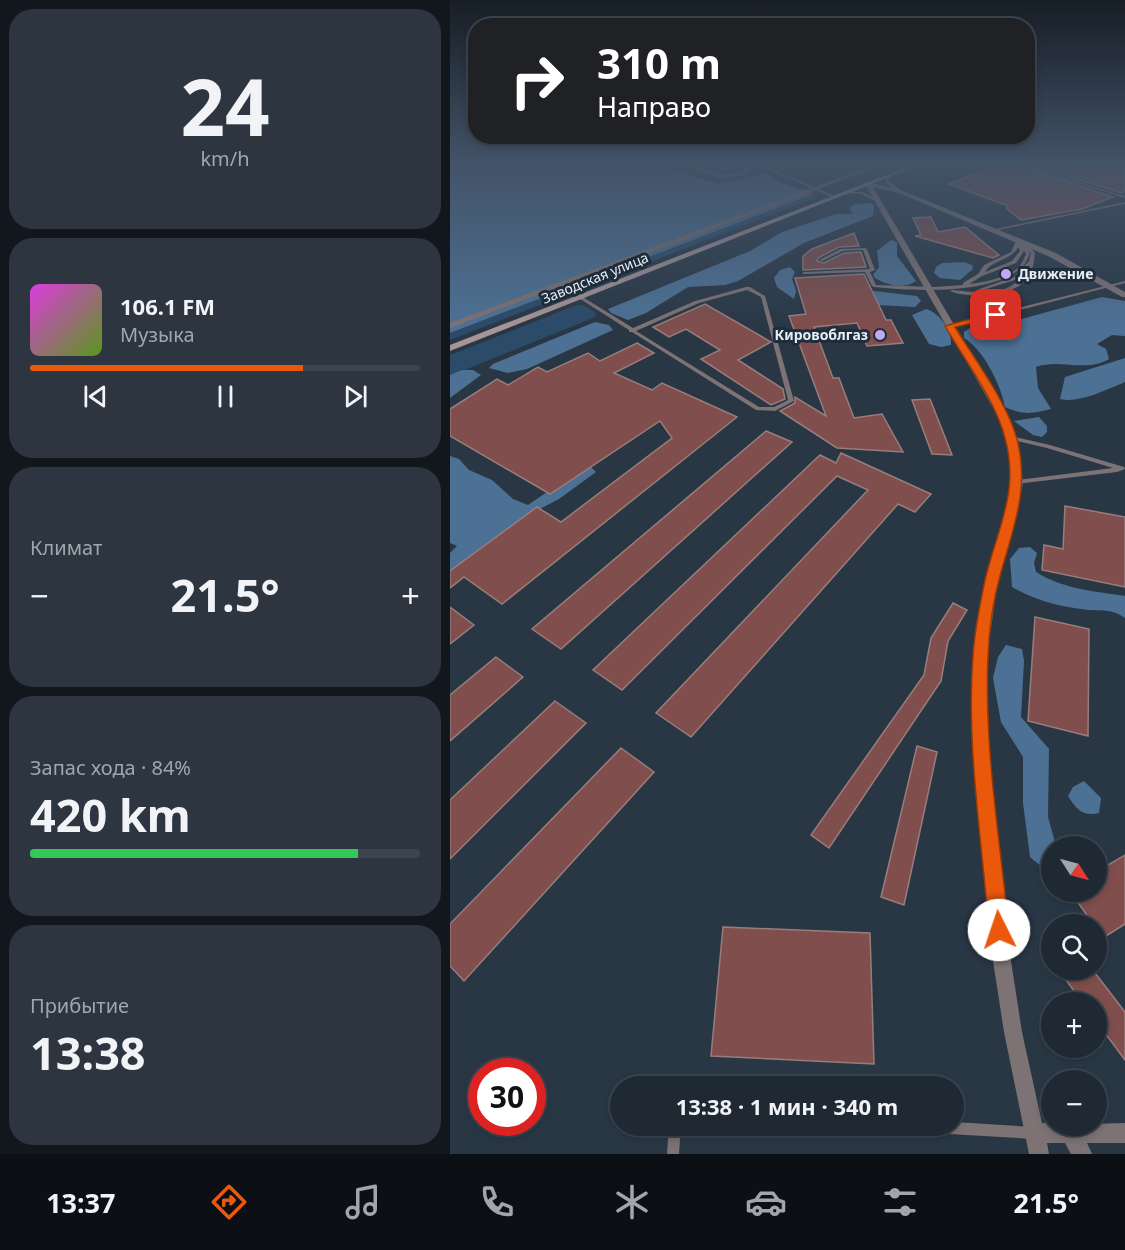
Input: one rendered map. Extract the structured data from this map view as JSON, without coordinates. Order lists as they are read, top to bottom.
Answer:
{
  "streets": {
    "main road": ["Заводская улица"]
  },
  "places": ["Движение", "Кировоблгаз"],
  "north": "bottom right",
  "page": {
    "tile": [
      ["24", "km/h"],
      "Климат",
      ["Запас хода · 84%", "420 km"],
      ["Прибытие", "13:38"]
    ],
    "turn": ["310 m", "Направо"],
    "song": ["106.1 FM", "Музыка"],
    "heat": ["−", "21.5°", "+"],
    "map_buttons": ["+", "−"],
    "limit": "30",
    "trip": "13:38 · 1 мин · 340 m",
    "tabs": ["13:37", "21.5°"]
  }
}
